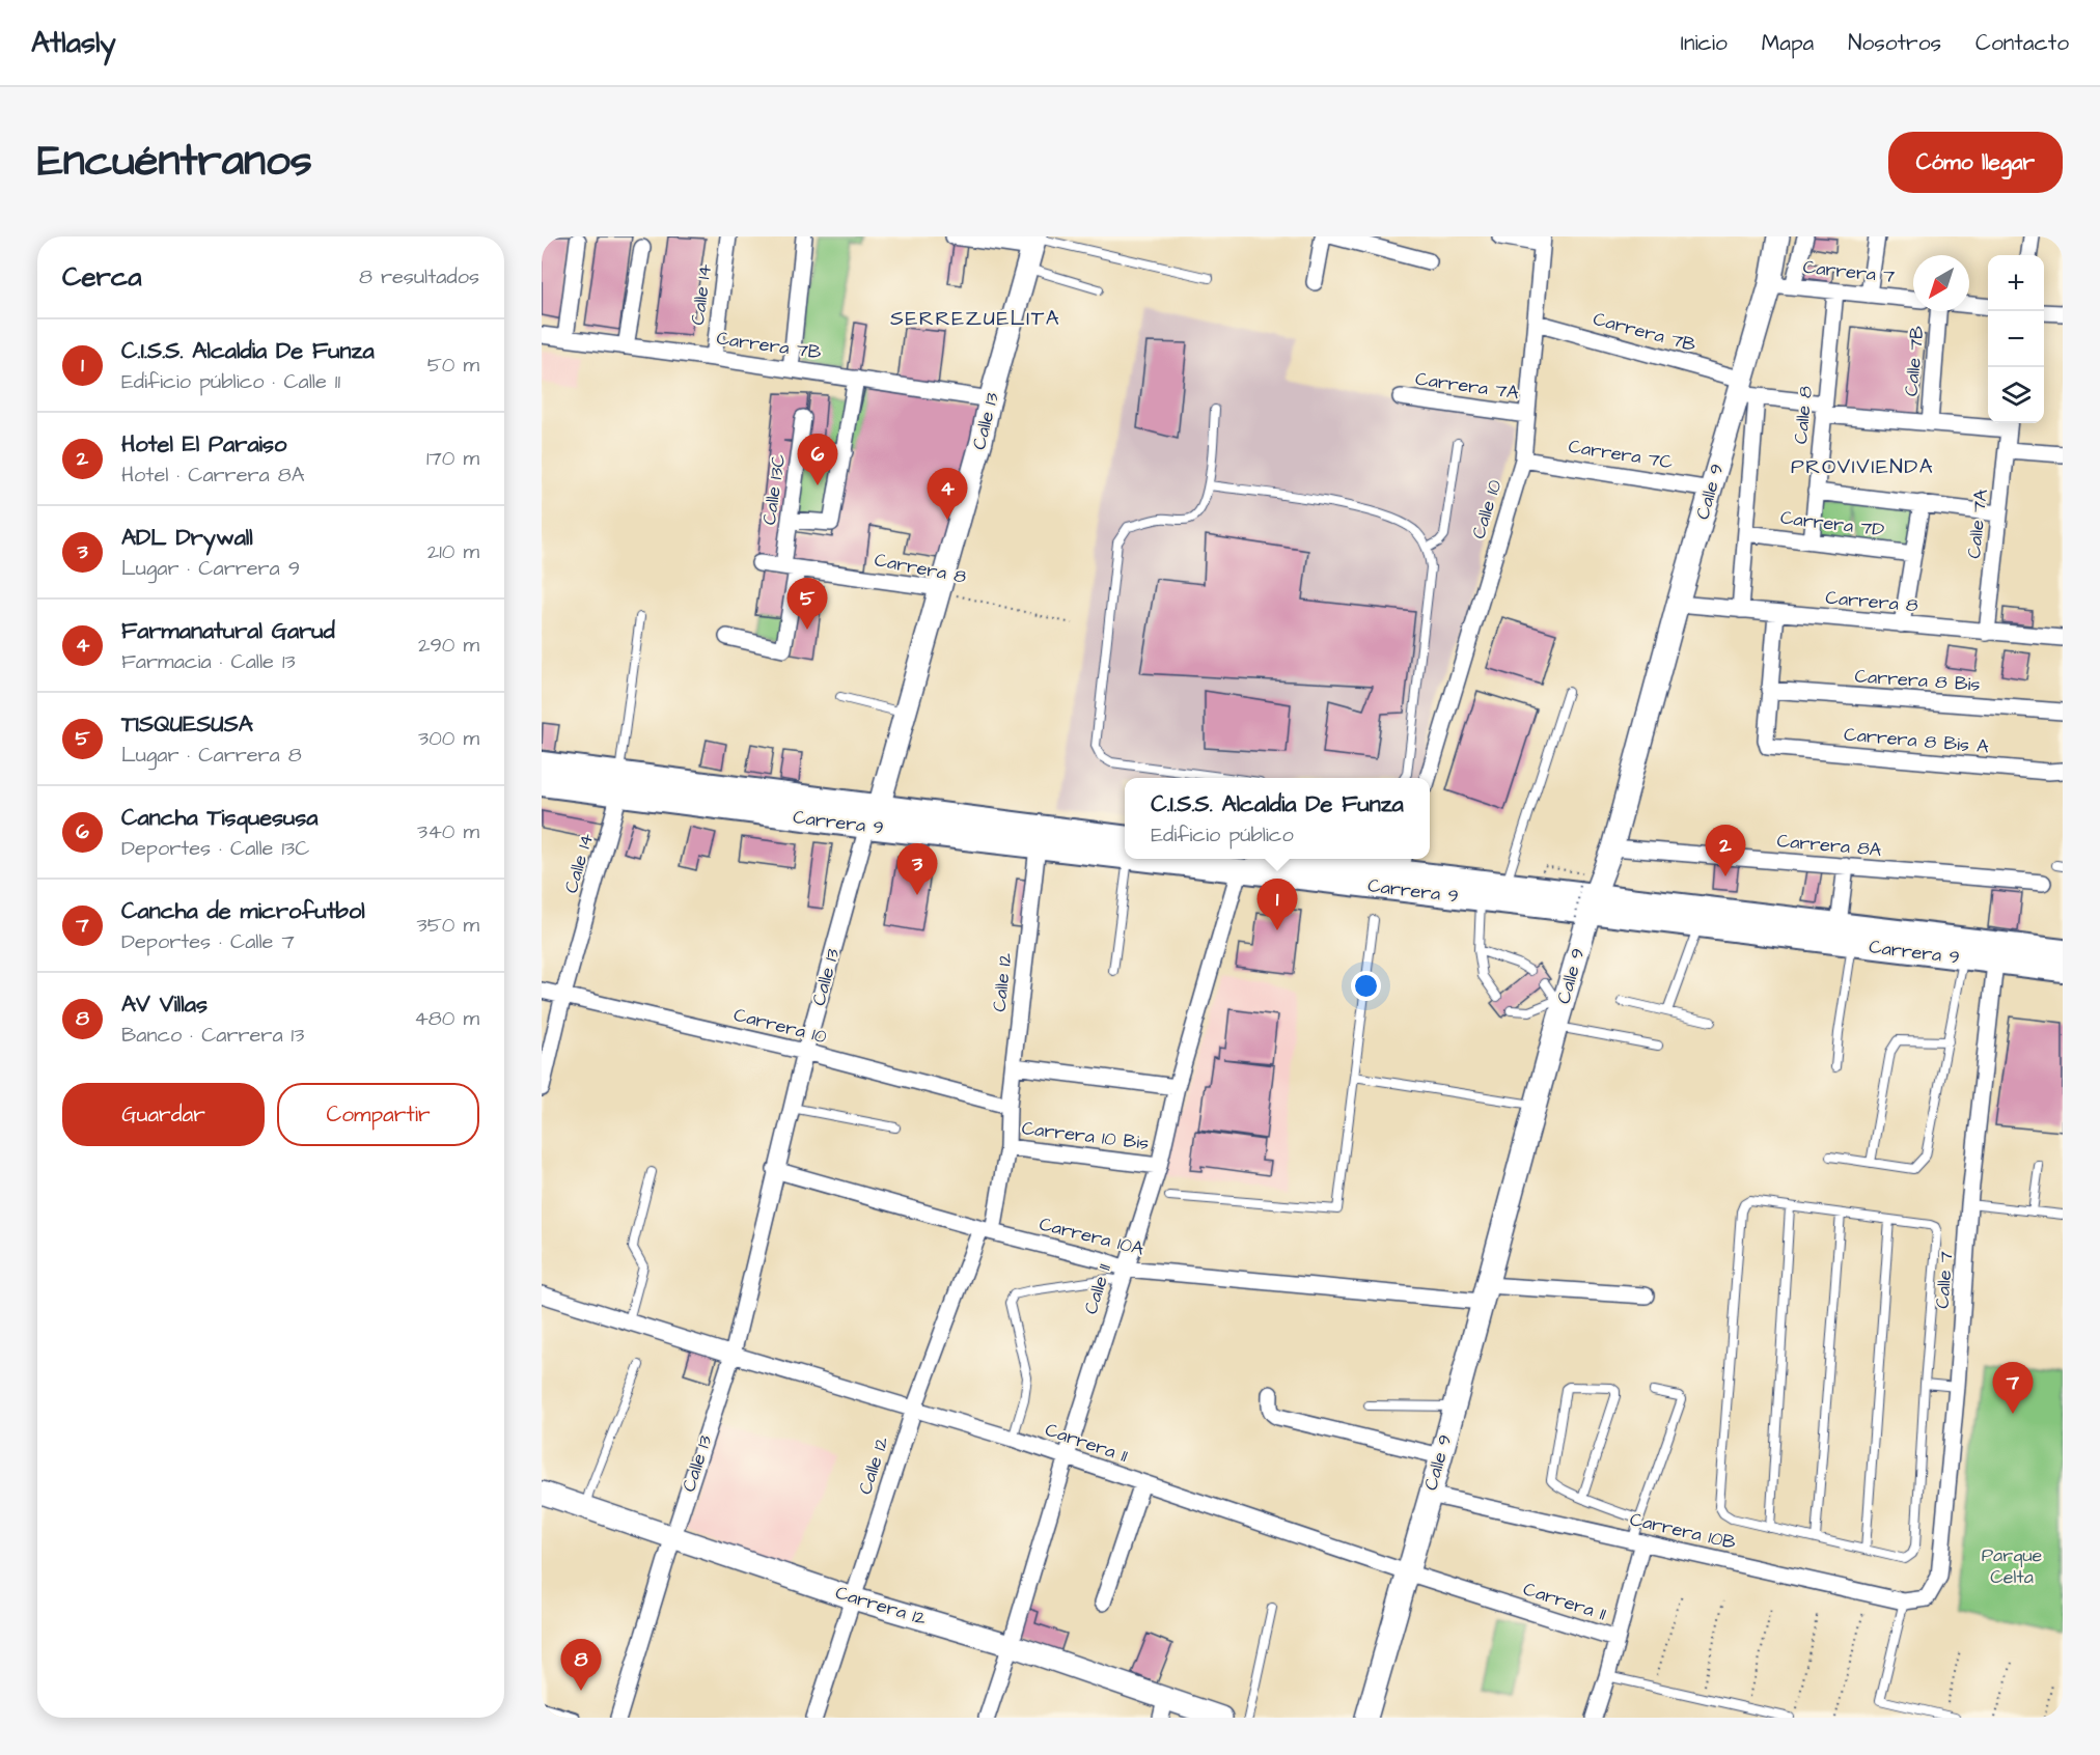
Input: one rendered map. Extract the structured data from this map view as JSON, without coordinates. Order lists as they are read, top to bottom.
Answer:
{
  "streets": {
    "main road": [
      "Calle 13",
      "Calle 9",
      "Carrera 9",
      "Carrera 12"
    ],
    "street": [
      "Carrera 7",
      "Calle 14",
      "Carrera 7B",
      "Calle 7B",
      "Carrera 7A",
      "Calle 8",
      "Carrera 7C",
      "Calle 13C",
      "Calle 10",
      "Carrera 7D",
      "Calle 7A",
      "Carrera 8",
      "Carrera 8 Bis",
      "Carrera 8 Bis A",
      "Carrera 8A",
      "Calle 12",
      "Carrera 10",
      "Carrera 10 Bis",
      "Carrera 10A",
      "Calle 7",
      "Calle 11",
      "Carrera 11",
      "Carrera 10B"
    ]
  },
  "crossings": [
    ["Carrera 7", "Calle 8"],
    ["Carrera 7", "Calle 9"],
    ["Calle 14", "Carrera 7B"],
    ["Calle 14", "Carrera 9"],
    ["Calle 14", "Carrera 10"],
    ["Carrera 7B", "Calle 7B"],
    ["Carrera 7B", "Calle 8"],
    ["Carrera 7B", "Calle 13"],
    ["Carrera 7B", "Calle 9"],
    ["Carrera 7B", "Calle 10"],
    ["Carrera 7B", "Calle 7A"],
    ["Carrera 7A", "Calle 10"],
    ["Calle 8", "Carrera 7D"],
    ["Calle 13", "Carrera 8"],
    ["Calle 13", "Carrera 9"],
    ["Calle 13", "Carrera 10"],
    ["Calle 13", "Carrera 10A"],
    ["Calle 13", "Carrera 11"],
    ["Calle 13", "Carrera 12"],
    ["Carrera 7C", "Calle 9"],
    ["Carrera 7C", "Calle 10"],
    ["Calle 13C", "Carrera 8"],
    ["Calle 9", "Carrera 8"],
    ["Calle 9", "Carrera 9"],
    ["Calle 9", "Carrera 8A"],
    ["Calle 9", "Carrera 10A"],
    ["Calle 9", "Carrera 11"],
    ["Calle 9", "Carrera 10B"],
    ["Calle 7A", "Carrera 8"],
    ["Carrera 8 Bis", "Carrera 8 Bis A"],
    ["Carrera 9", "Calle 12"],
    ["Carrera 9", "Calle 7"],
    ["Carrera 9", "Calle 11"],
    ["Calle 12", "Carrera 10"],
    ["Calle 12", "Carrera 10 Bis"],
    ["Calle 12", "Carrera 10A"],
    ["Calle 12", "Carrera 11"],
    ["Calle 12", "Carrera 12"],
    ["Carrera 10 Bis", "Calle 11"],
    ["Carrera 10A", "Calle 11"],
    ["Calle 7", "Carrera 10B"],
    ["Calle 11", "Carrera 11"],
    ["Calle 11", "Carrera 12"]
  ],
  "districts": ["SERREZUELITA", "PROVIVIENDA"],
  "parks": ["Parque Celta"],
  "north": "bottom left",
  "page": {
    "header": "Atlasly",
    "nav": [
      "Inicio",
      "Mapa",
      "Nosotros",
      "Contacto"
    ],
    "title": "Encuéntranos",
    "buttons": [
      "Cómo llegar",
      ["Guardar", "Compartir"]
    ],
    "heading": ["Cerca", "8 resultados"],
    "map_buttons": ["+", "−"],
    "list": [
      {
        "mark": "1",
        "name": "C.I.S.S. Alcaldia De Funza",
        "note": "Edificio público · Calle 11",
        "value": "50 m"
      },
      {
        "mark": "2",
        "name": "Hotel El Paraiso",
        "note": "Hotel · Carrera 8A",
        "value": "170 m"
      },
      {
        "mark": "3",
        "name": "ADL Drywall",
        "note": "Lugar · Carrera 9",
        "value": "210 m"
      },
      {
        "mark": "4",
        "name": "Farmanatural Garud",
        "note": "Farmacia · Calle 13",
        "value": "290 m"
      },
      {
        "mark": "5",
        "name": "TISQUESUSA",
        "note": "Lugar · Carrera 8",
        "value": "300 m"
      },
      {
        "mark": "6",
        "name": "Cancha Tisquesusa",
        "note": "Deportes · Calle 13C",
        "value": "340 m"
      },
      {
        "mark": "7",
        "name": "Cancha de microfutbol",
        "note": "Deportes · Calle 7",
        "value": "350 m"
      },
      {
        "mark": "8",
        "name": "AV Villas",
        "note": "Banco · Carrera 13",
        "value": "480 m"
      }
    ],
    "pins": [
      "6",
      "4",
      "5",
      "2",
      "3",
      "1",
      "7",
      "8"
    ],
    "popup": ["C.I.S.S. Alcaldia De Funza", "Edificio público"]
  }
}
